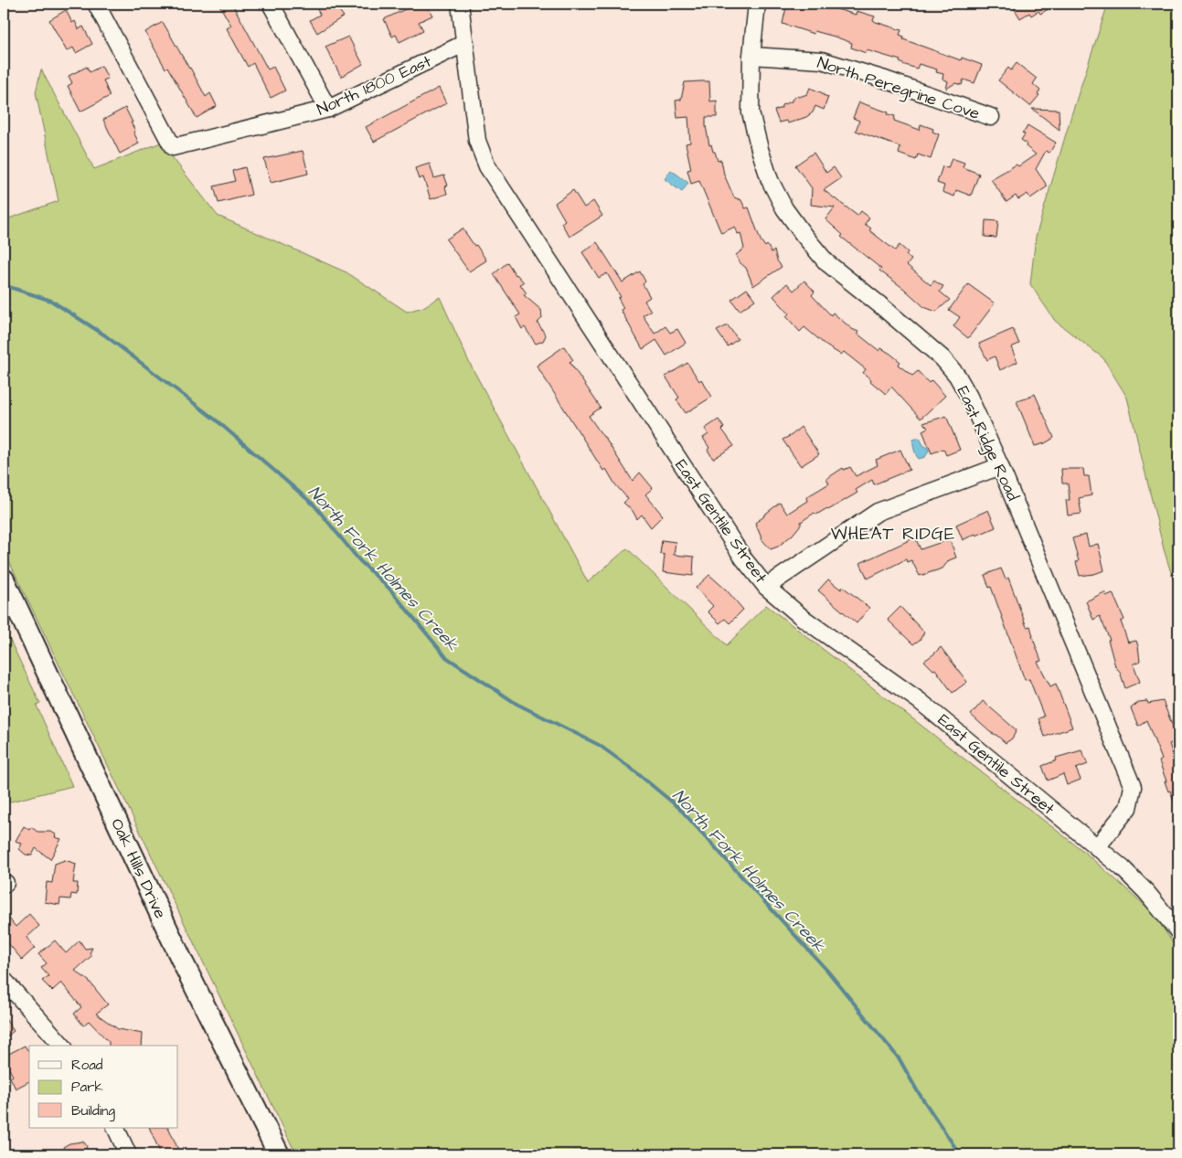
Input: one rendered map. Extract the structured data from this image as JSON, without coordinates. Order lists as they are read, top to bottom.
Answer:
{
  "streets": {
    "main road": ["Oak Hills Drive"],
    "street": [
      "North 1800 East",
      "North Peregrine Cove",
      "East Ridge Road",
      "East Gentile Street"
    ]
  },
  "crossings": [
    ["North 1800 East", "East Gentile Street"],
    ["North Peregrine Cove", "East Ridge Road"],
    ["East Ridge Road", "East Gentile Street"]
  ],
  "districts": ["WHEAT RIDGE"],
  "water": ["North Fork Holmes Creek"],
  "legend": ["Road", "Park", "Building"]
}
